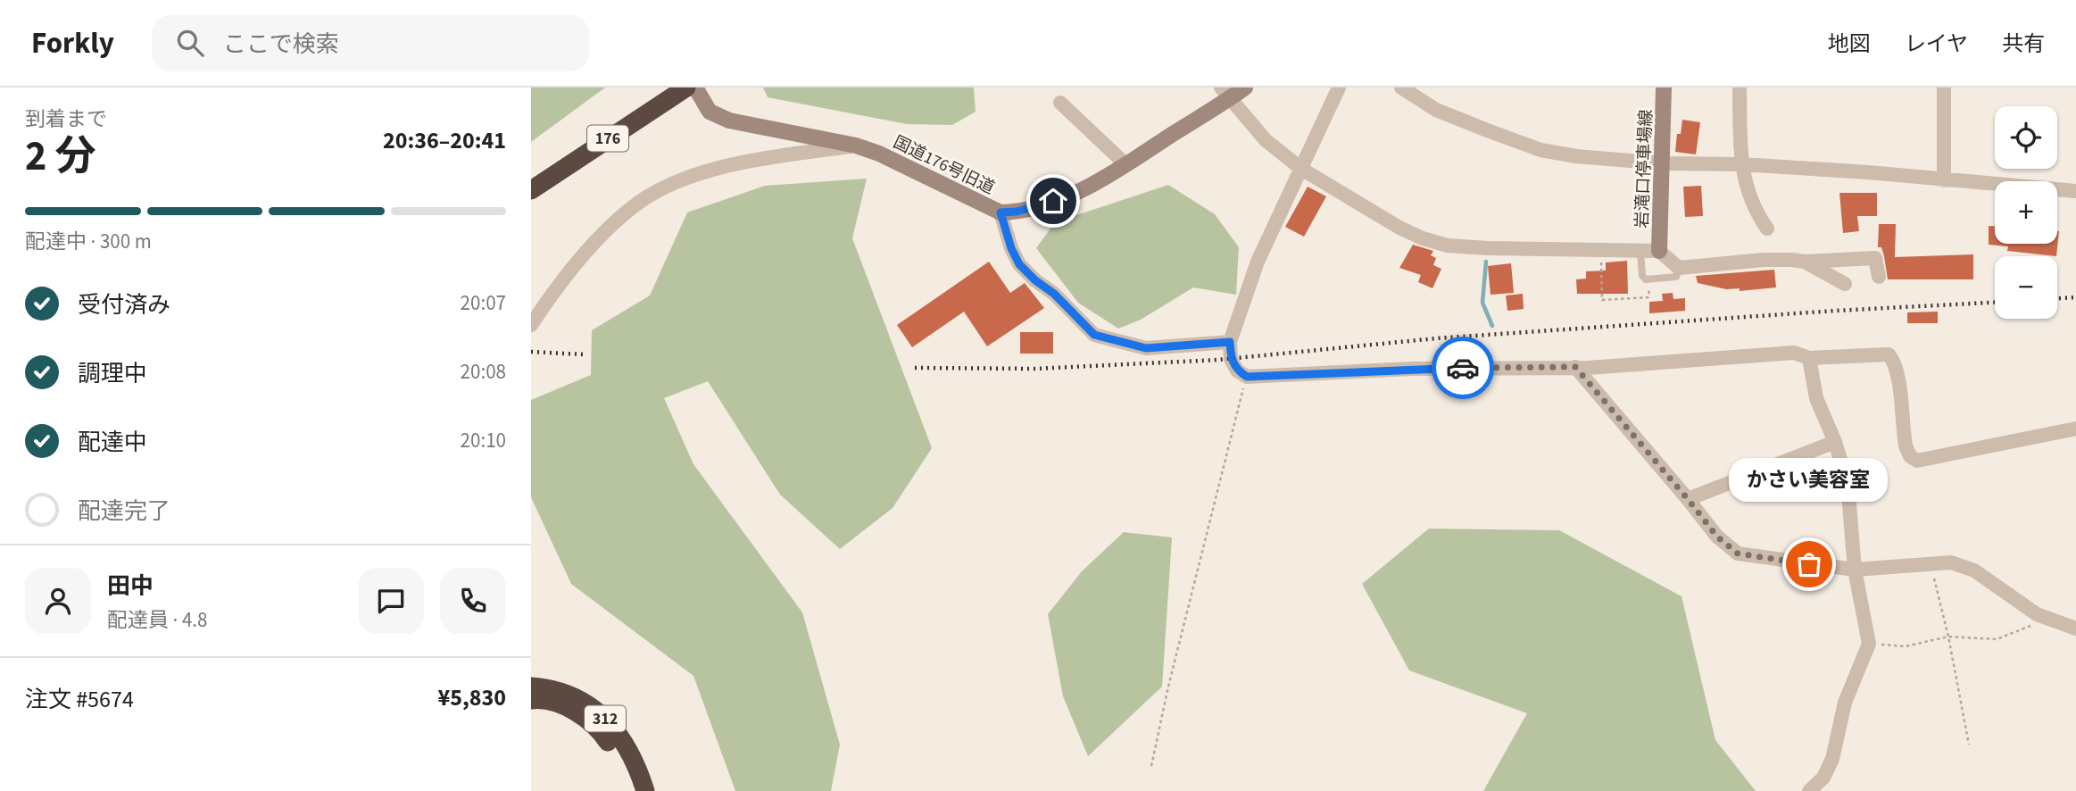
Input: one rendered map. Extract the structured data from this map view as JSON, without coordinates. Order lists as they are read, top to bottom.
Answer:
{
  "streets": {
    "highway": ["176", "312"],
    "street": ["国道176号旧道", "岩滝口停車場線"]
  },
  "places": ["かさい美容室"],
  "page": {
    "header": "Forkly",
    "search": "ここで検索",
    "nav": ["地図", "レイヤ", "共有"],
    "heading": ["2 分", "到着まで", "20:36–20:41"],
    "panel": [
      "田中",
      "配達員 · 4.8",
      "注文 #5674",
      "¥5,830"
    ],
    "map_buttons": ["+", "−"],
    "bar": "配達中 · 300 m",
    "list": [
      ["受付済み", "20:07"],
      ["調理中", "20:08"],
      ["配達中", "20:10"],
      "配達完了"
    ],
    "bubble": "かさい美容室"
  }
}
